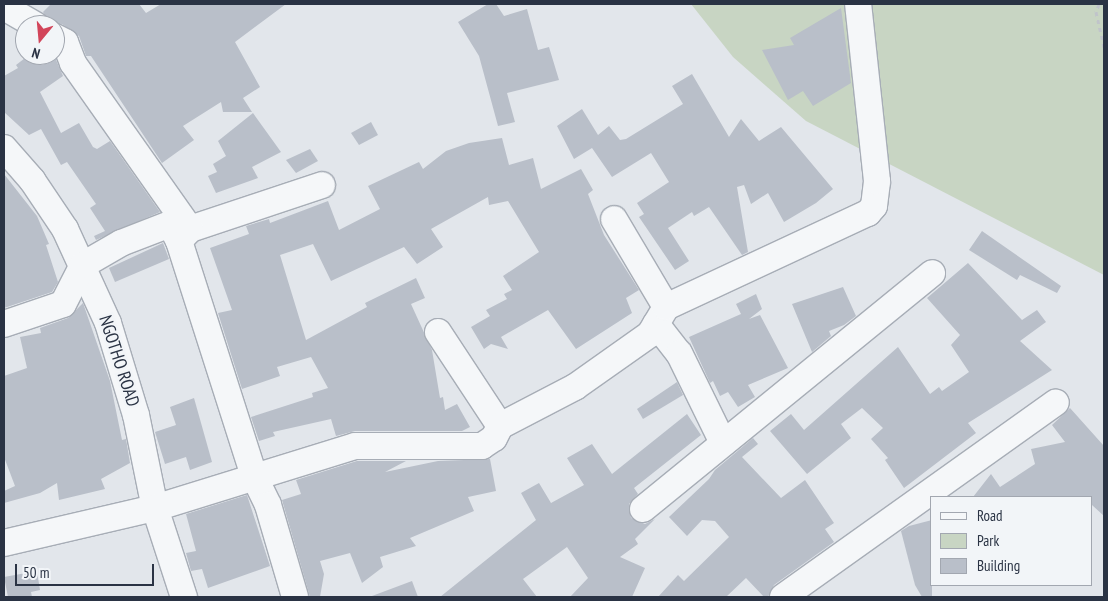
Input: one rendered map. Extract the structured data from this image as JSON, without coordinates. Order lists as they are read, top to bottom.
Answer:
{
  "streets": {
    "street": ["NGOTHO ROAD"]
  },
  "legend": ["Road", "Park", "Building"],
  "scale_bar": "50 m",
  "north": "bottom"
}
